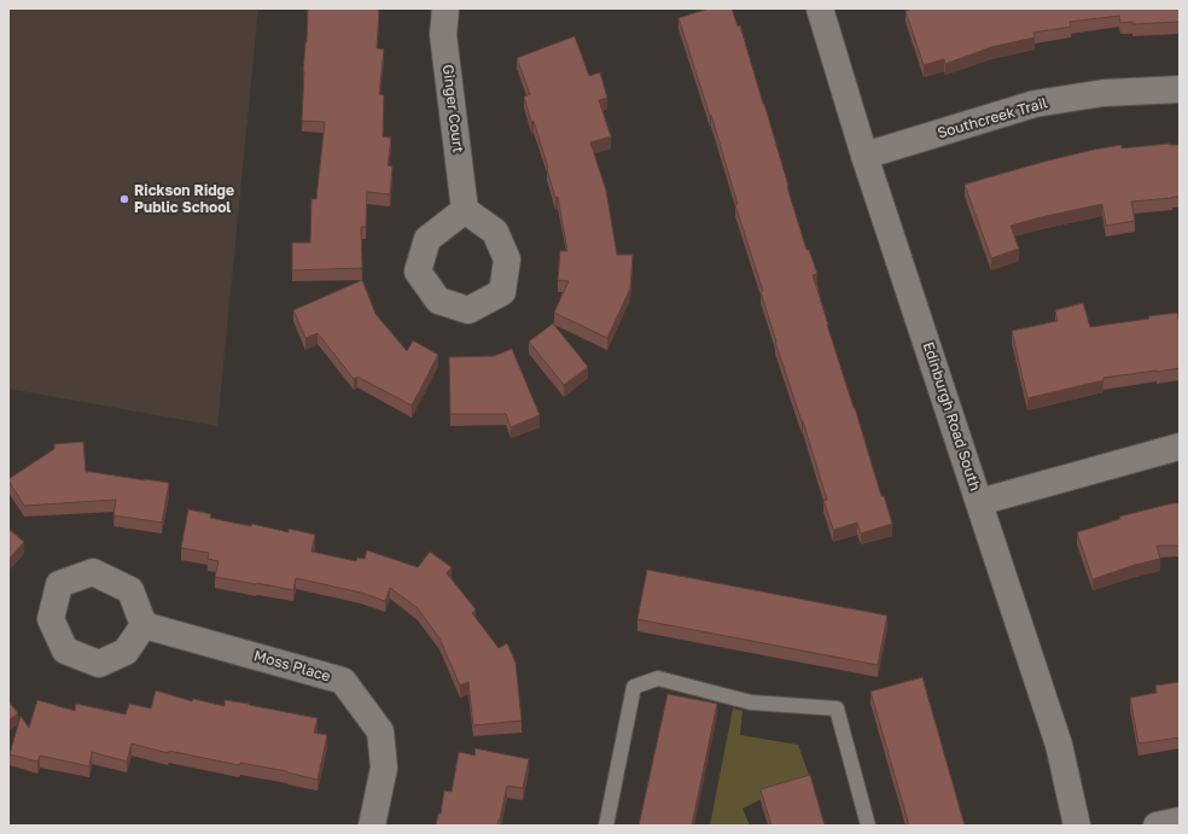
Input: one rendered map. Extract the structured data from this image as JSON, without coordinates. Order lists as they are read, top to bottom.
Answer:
{
  "streets": {
    "street": [
      "Ginger Court",
      "Southcreek Trail",
      "Edinburgh Road South",
      "Moss Place"
    ]
  },
  "crossings": [
    ["Southcreek Trail", "Edinburgh Road South"]
  ],
  "places": ["Rickson Ridge Public School"]
}
